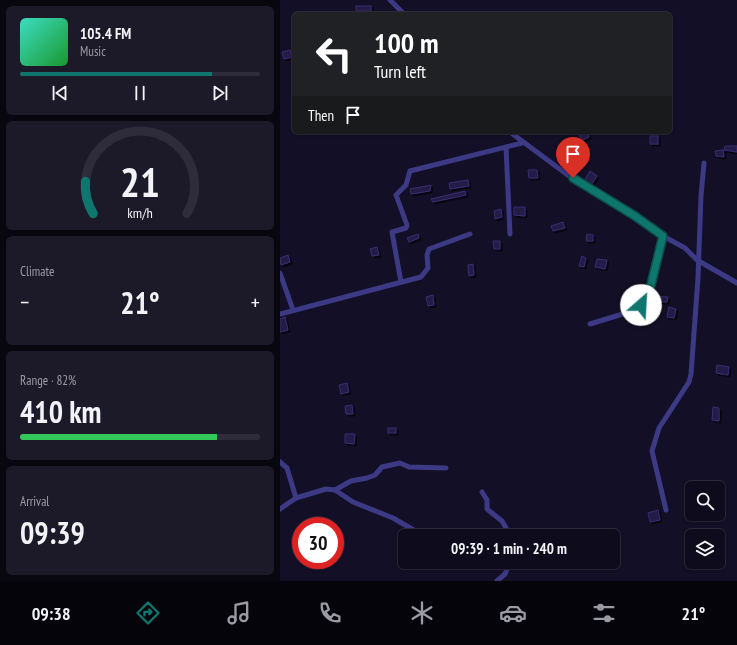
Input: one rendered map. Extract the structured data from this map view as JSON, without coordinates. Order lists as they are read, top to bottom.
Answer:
{
  "page": {
    "turn": ["100 m", "Turn left"],
    "song": ["105.4 FM", "Music"],
    "then": "Then",
    "tile": [
      "Climate",
      ["Range · 82%", "410 km"],
      ["Arrival", "09:39"]
    ],
    "heat": ["−", "21°", "+"],
    "limit": "30",
    "trip": "09:39 · 1 min · 240 m",
    "tabs": ["09:38", "21°"],
    "gauge": ["21", "km/h"]
  }
}
